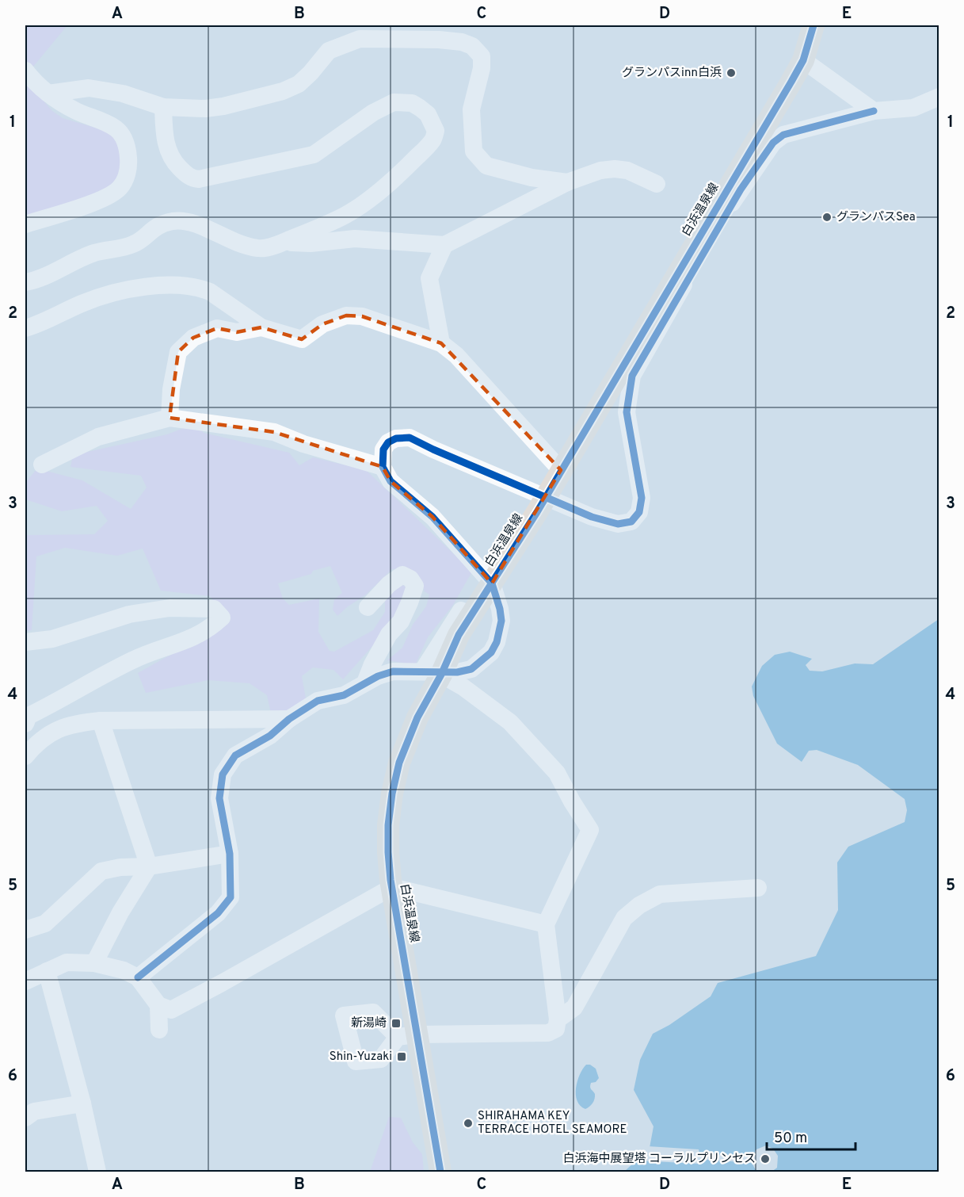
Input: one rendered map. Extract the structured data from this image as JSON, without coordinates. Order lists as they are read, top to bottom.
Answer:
{
  "streets": {
    "main road": ["白浜温泉線"]
  },
  "places": {
    "other": [
      "グランパスinn白浜",
      "グランパスSea",
      "SHIRAHAMA KEY TERRACE HOTEL SEAMORE",
      "白浜海中展望塔 コーラルプリンセス"
    ],
    "transit": ["新湯崎", "Shin-Yuzaki"]
  },
  "scale_bar": "50 m",
  "grid": {
    "columns": [
      "A",
      "B",
      "C",
      "D",
      "E"
    ],
    "rows": [
      "1",
      "2",
      "3",
      "4",
      "5",
      "6"
    ]
  }
}
